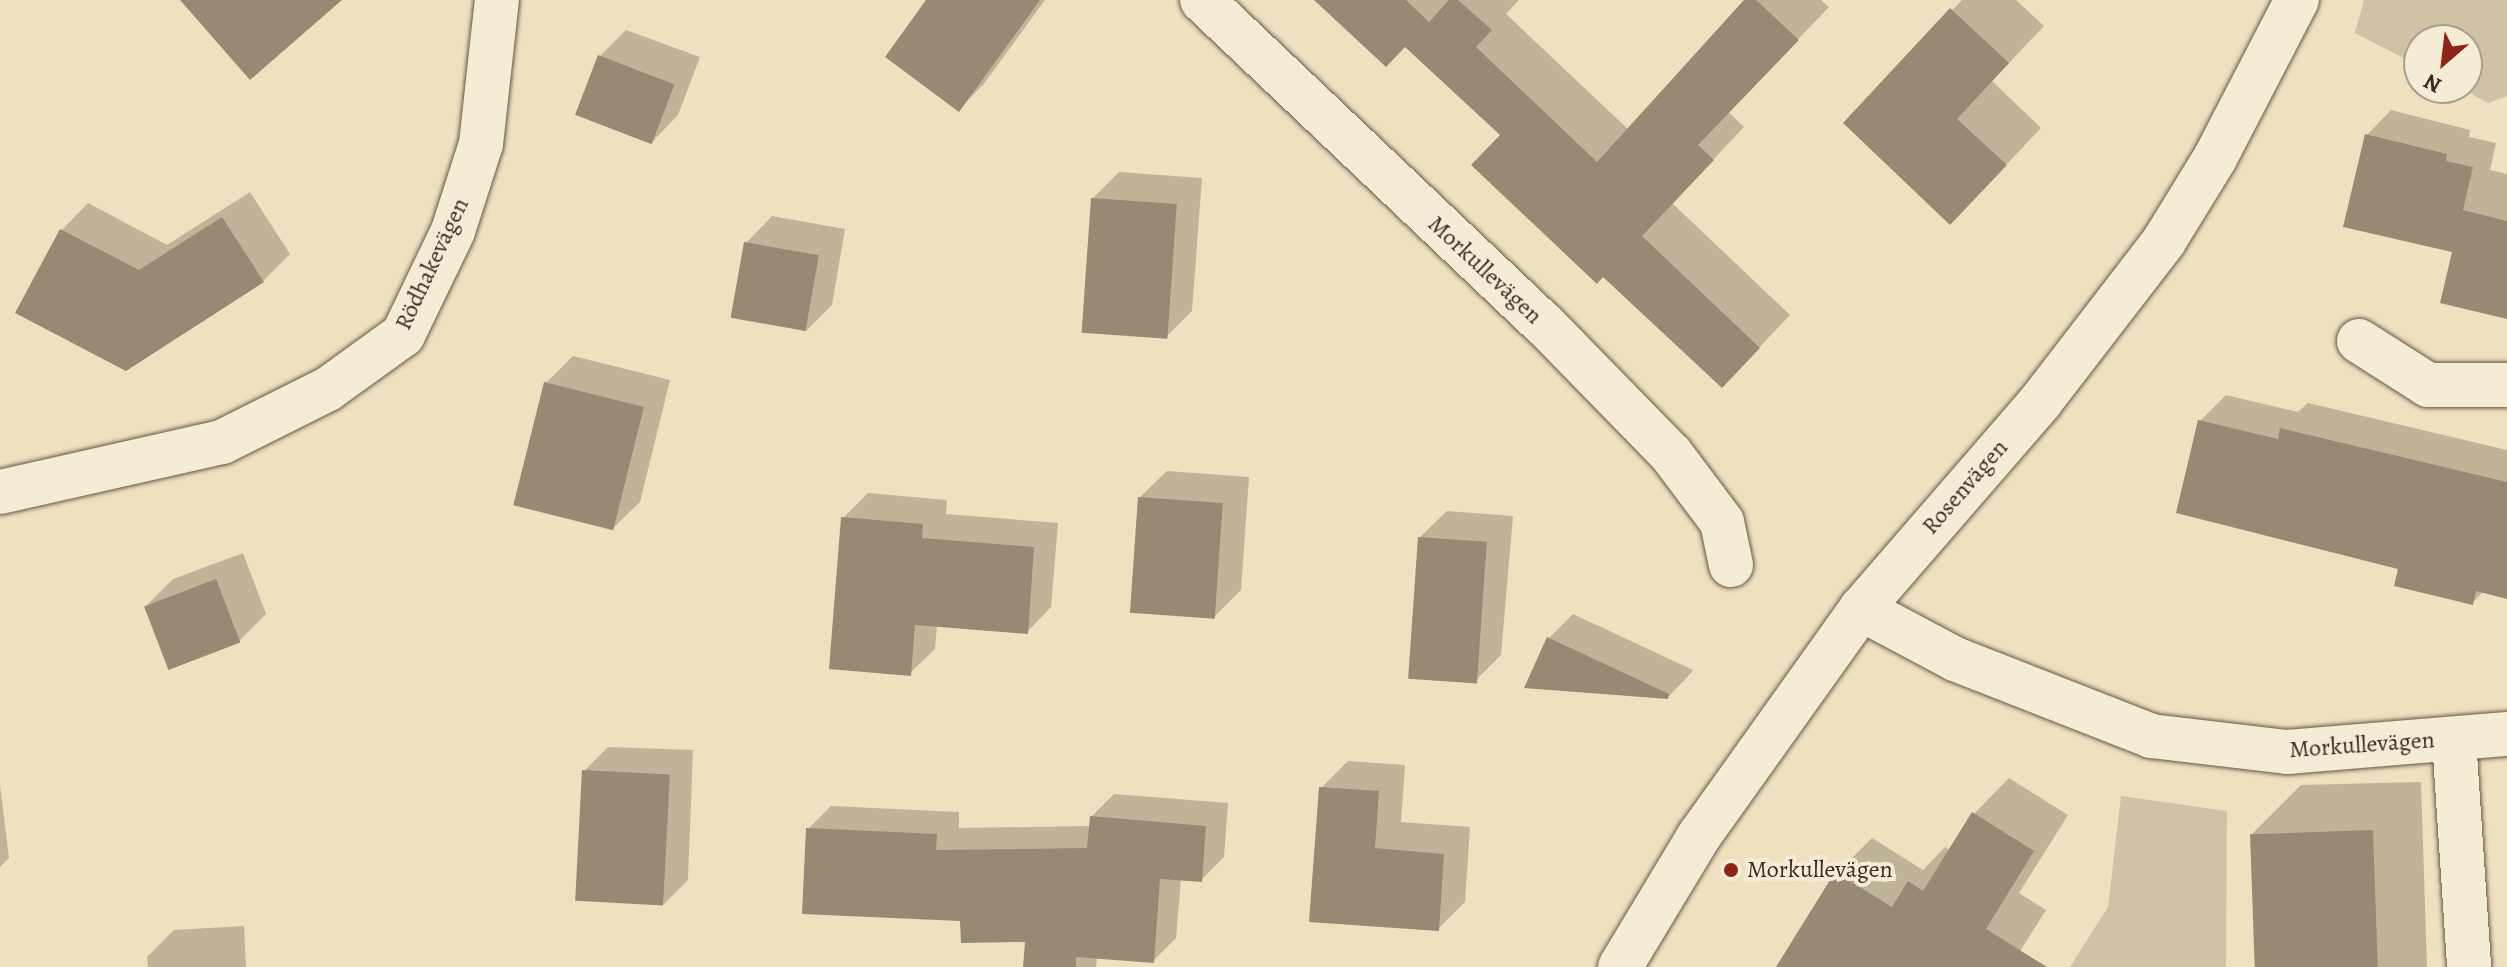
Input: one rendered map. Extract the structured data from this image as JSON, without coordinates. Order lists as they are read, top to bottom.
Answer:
{
  "streets": {
    "street": ["Rödhakevägen", "Morkullevägen", "Rosenvägen"]
  },
  "crossings": [
    ["Morkullevägen", "Rosenvägen"]
  ],
  "places": ["Morkullevägen"],
  "north": "bottom left"
}
